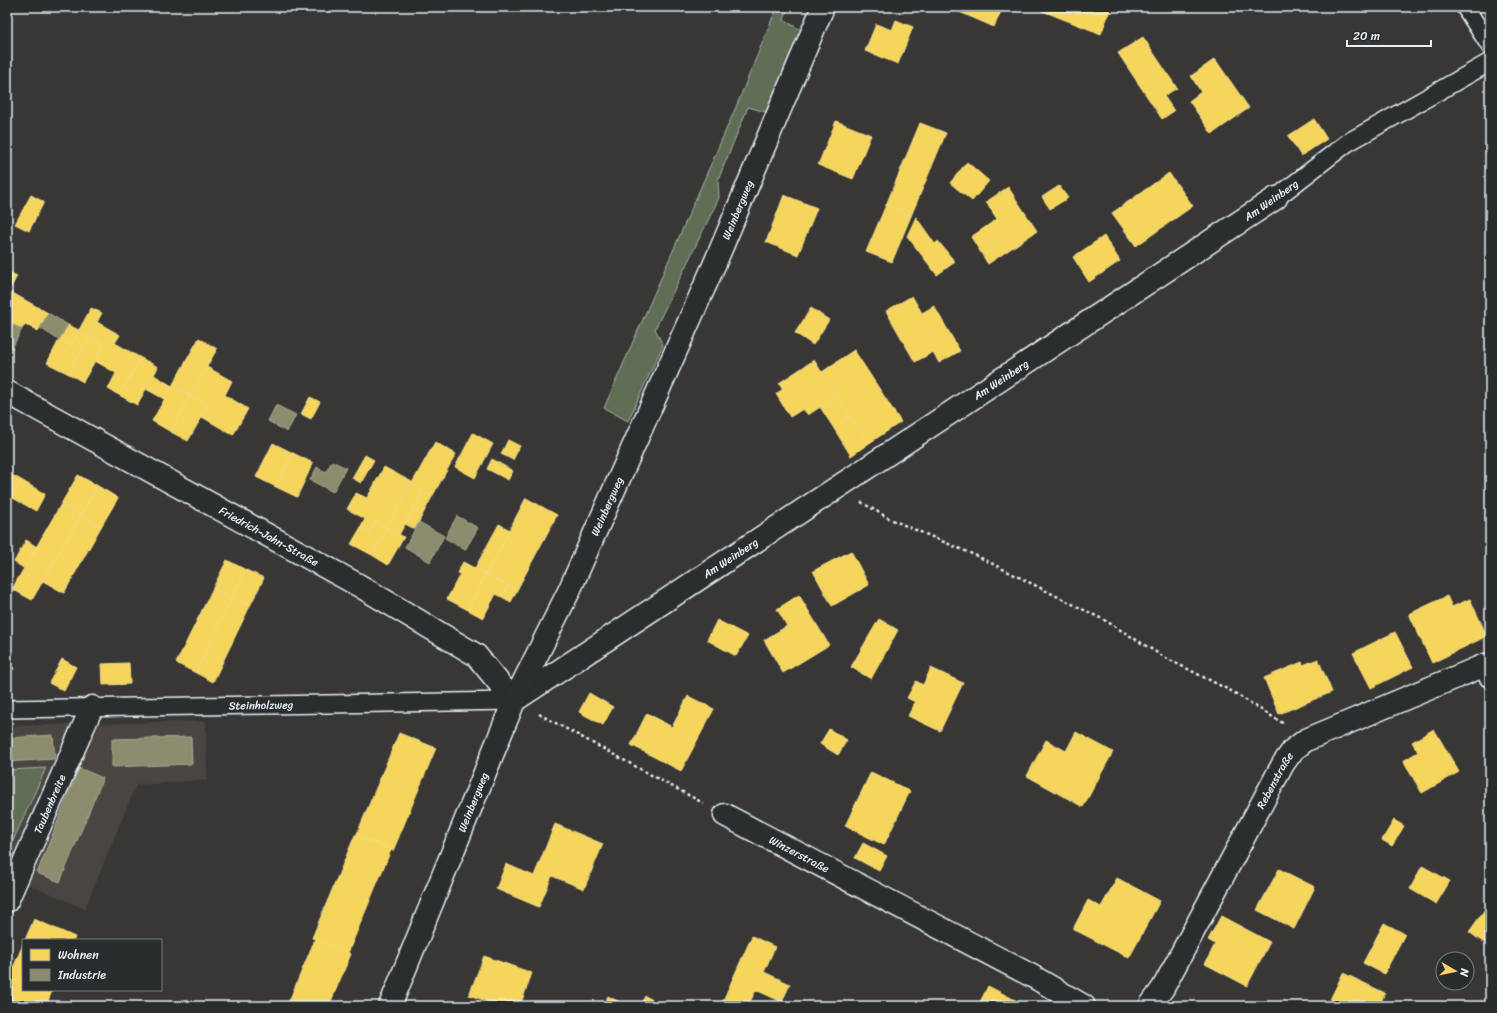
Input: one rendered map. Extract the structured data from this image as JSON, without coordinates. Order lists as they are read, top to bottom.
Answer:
{
  "streets": {
    "street": [
      "Am Weinberg",
      "Weinbergweg",
      "Friedrich-Jahn-Straße",
      "Rebenstraße",
      "Taubenbreite",
      "Winzerstraße"
    ],
    "lane": ["Steinholzweg"]
  },
  "crossings": [
    ["Am Weinberg", "Weinbergweg"],
    ["Am Weinberg", "Friedrich-Jahn-Straße"],
    ["Am Weinberg", "Steinholzweg"],
    ["Weinbergweg", "Friedrich-Jahn-Straße"],
    ["Weinbergweg", "Steinholzweg"],
    ["Friedrich-Jahn-Straße", "Steinholzweg"],
    ["Steinholzweg", "Taubenbreite"]
  ],
  "legend": ["Wohnen", "Industrie"],
  "scale_bar": "20 m",
  "north": "right"
}
